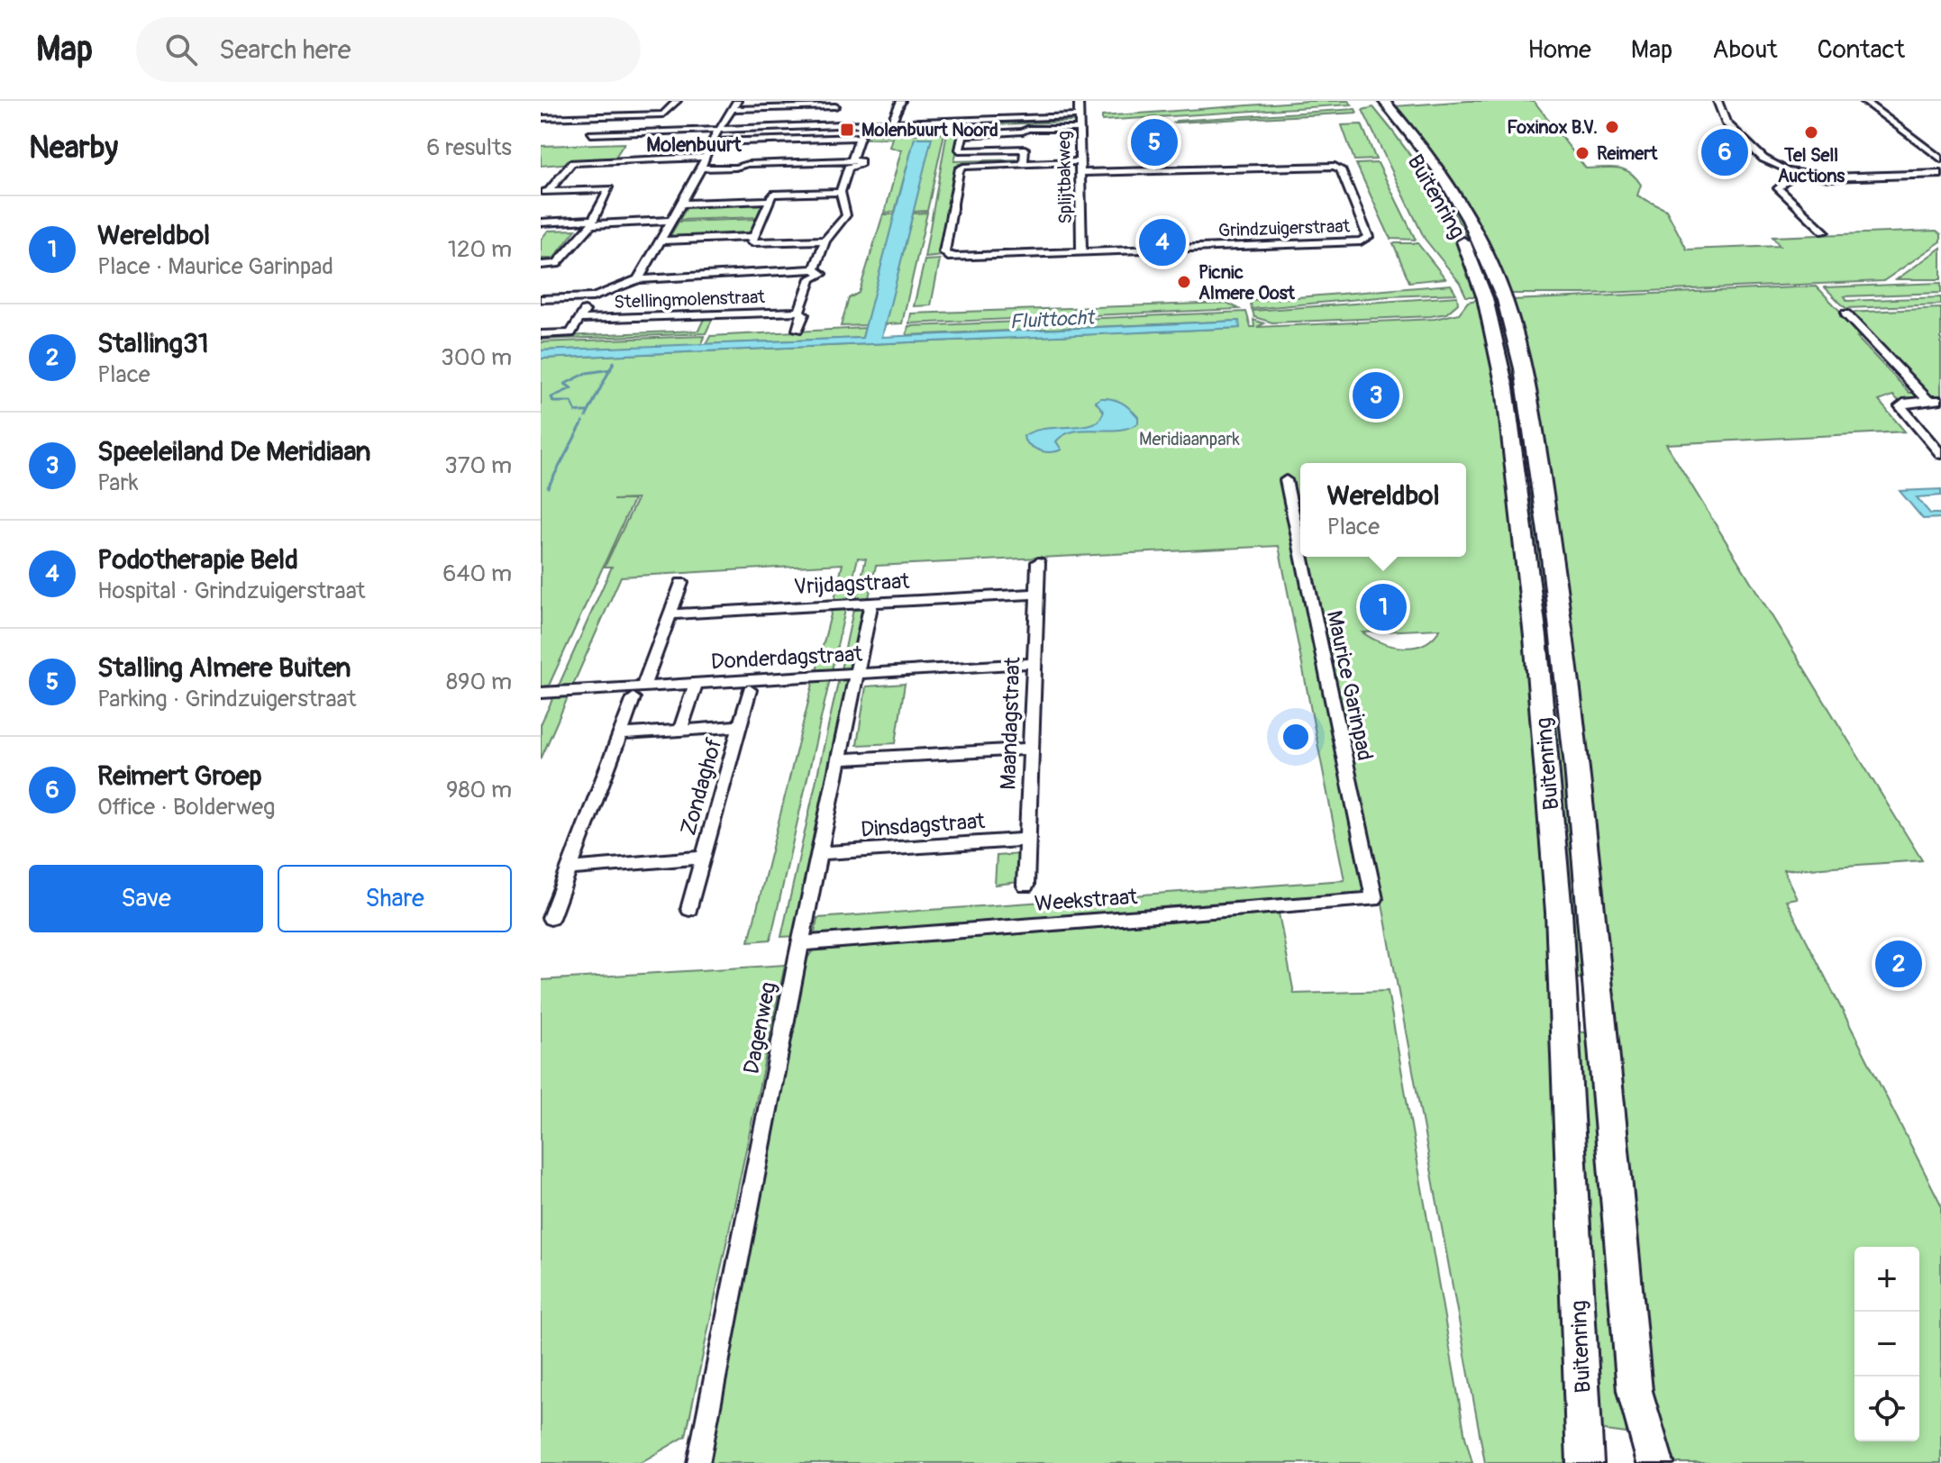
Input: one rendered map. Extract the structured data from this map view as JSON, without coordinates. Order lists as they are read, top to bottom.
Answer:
{
  "streets": {
    "highway": ["Buitenring"],
    "street": [
      "Splijtbakweg",
      "Grindzuigerstraat",
      "Stellingmolenstraat",
      "Vrijdagstraat",
      "Donderdagstraat",
      "Maurice Garinpad",
      "Maandagstraat",
      "Zondaghof",
      "Dinsdagstraat",
      "Weekstraat",
      "Dagenweg"
    ]
  },
  "crossings": [
    ["Splijtbakweg", "Grindzuigerstraat"],
    ["Vrijdagstraat", "Maandagstraat"],
    ["Vrijdagstraat", "Dagenweg"],
    ["Donderdagstraat", "Maandagstraat"],
    ["Donderdagstraat", "Zondaghof"],
    ["Donderdagstraat", "Dagenweg"],
    ["Maurice Garinpad", "Weekstraat"],
    ["Maandagstraat", "Dinsdagstraat"],
    ["Dinsdagstraat", "Dagenweg"],
    ["Weekstraat", "Dagenweg"]
  ],
  "districts": ["Molenbuurt"],
  "water": ["Fluittocht"],
  "parks": ["Meridiaanpark"],
  "places": {
    "other": [
      "Foxinox B.V.",
      "Tel Sell Auctions",
      "Reimert",
      "Picnic Almere Oost"
    ],
    "transit": ["Molenbuurt Noord"]
  },
  "page": {
    "header": "Map",
    "search": "Search here",
    "nav": [
      "Home",
      "Map",
      "About",
      "Contact"
    ],
    "heading": ["Nearby", "6 results"],
    "pins": [
      "5",
      "6",
      "4",
      "3",
      "1",
      "2"
    ],
    "list": [
      {
        "mark": "1",
        "name": "Wereldbol",
        "note": "Place · Maurice Garinpad",
        "value": "120 m"
      },
      {
        "mark": "2",
        "name": "Stalling31",
        "note": "Place",
        "value": "300 m"
      },
      {
        "mark": "3",
        "name": "Speeleiland De Meridiaan",
        "note": "Park",
        "value": "370 m"
      },
      {
        "mark": "4",
        "name": "Podotherapie Beld",
        "note": "Hospital · Grindzuigerstraat",
        "value": "640 m"
      },
      {
        "mark": "5",
        "name": "Stalling Almere Buiten",
        "note": "Parking · Grindzuigerstraat",
        "value": "890 m"
      },
      {
        "mark": "6",
        "name": "Reimert Groep",
        "note": "Office · Bolderweg",
        "value": "980 m"
      }
    ],
    "popup": ["Wereldbol", "Place"],
    "buttons": ["Save", "Share"],
    "map_buttons": ["+", "−"]
  }
}
